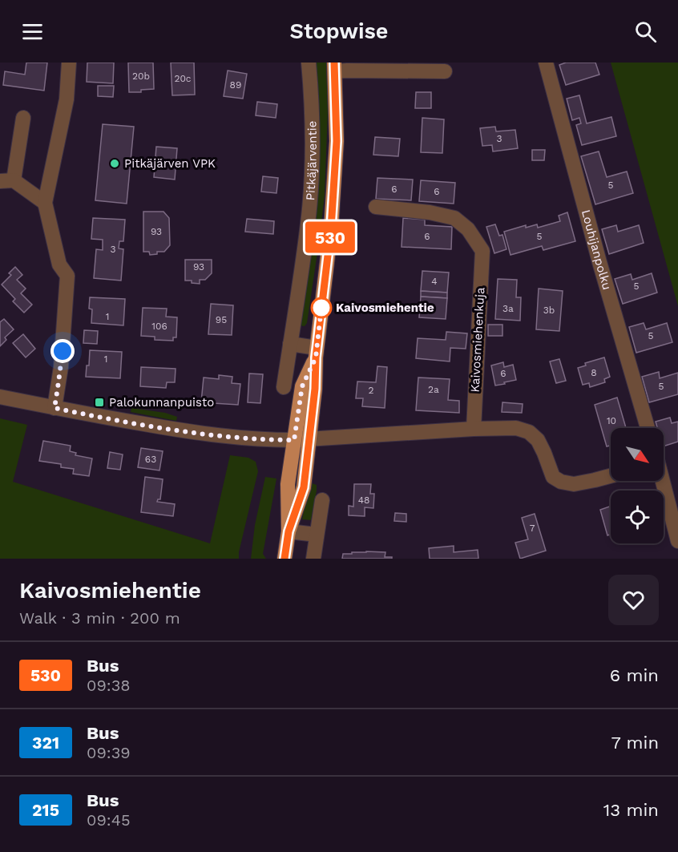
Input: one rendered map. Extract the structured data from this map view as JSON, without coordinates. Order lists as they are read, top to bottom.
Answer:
{
  "streets": {
    "main road": ["Pitkäjärventie"],
    "street": ["Louhijanpolku", "Kaivosmiehenkuja"]
  },
  "places": {
    "other": ["Pitkäjärven VPK", "Kaivosmiehentie"],
    "transit": ["Palokunnanpuisto"]
  },
  "lines": ["bus line 530"],
  "house_numbers": [
    "20b",
    "20c",
    "89",
    "3",
    "5",
    "6",
    "6",
    "93",
    "6",
    "5",
    "3",
    "93",
    "4",
    "5",
    "3a",
    "3b",
    "1",
    "95",
    "106",
    "5",
    "1",
    "8",
    "6",
    "5",
    "2a",
    "2",
    "10",
    "63",
    "48",
    "7"
  ],
  "north": "bottom right",
  "page": {
    "header": "Stopwise",
    "on_map": "530",
    "heading": ["Kaivosmiehentie", "Walk · 3 min · 200 m"],
    "list": [
      {
        "mark": "530",
        "name": "Bus",
        "note": "09:38",
        "value": "6 min"
      },
      {
        "mark": "321",
        "name": "Bus",
        "note": "09:39",
        "value": "7 min"
      },
      {
        "mark": "215",
        "name": "Bus",
        "note": "09:45",
        "value": "13 min"
      }
    ]
  }
}
